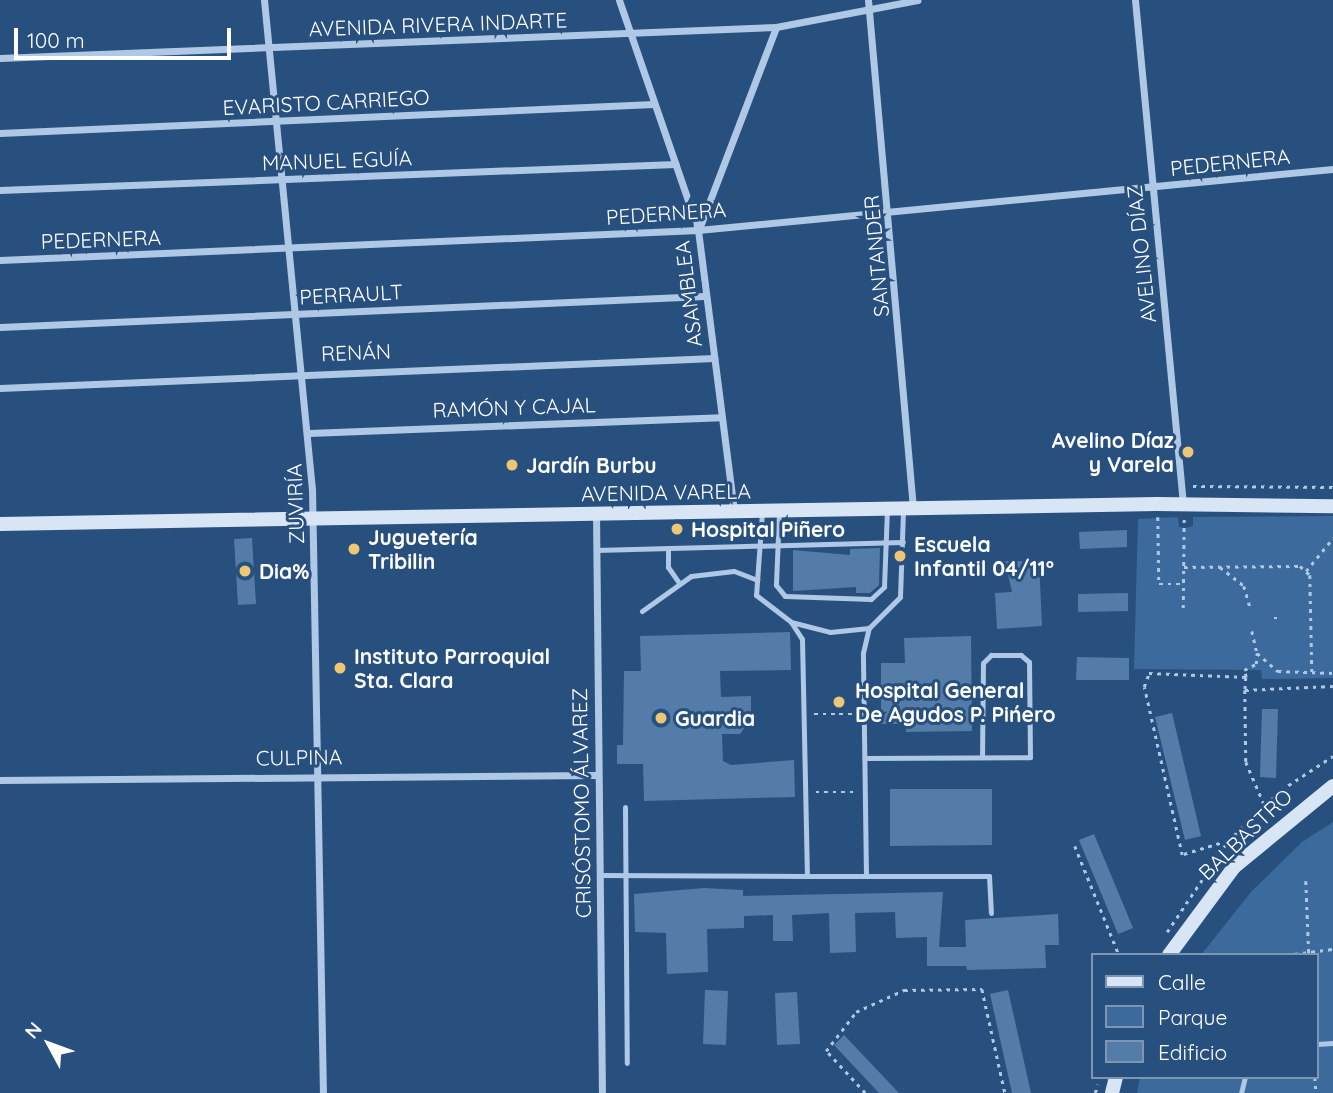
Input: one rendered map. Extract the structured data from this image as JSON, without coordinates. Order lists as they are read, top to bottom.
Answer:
{
  "streets": {
    "main road": ["AVENIDA VARELA", "BALBASTRO"],
    "street": [
      "AVENIDA RIVERA INDARTE",
      "EVARISTO CARRIEGO",
      "MANUEL EGUÍA",
      "PEDERNERA",
      "AVELINO DÍAZ",
      "SANTANDER",
      "PERRAULT",
      "ASAMBLEA",
      "RENÁN",
      "RAMÓN Y CAJAL",
      "ZUVIRÍA",
      "CULPINA",
      "CRISÓSTOMO ÁLVAREZ"
    ]
  },
  "crossings": [
    ["AVENIDA RIVERA INDARTE", "SANTANDER"],
    ["AVENIDA RIVERA INDARTE", "ASAMBLEA"],
    ["AVENIDA RIVERA INDARTE", "ZUVIRÍA"],
    ["EVARISTO CARRIEGO", "ASAMBLEA"],
    ["EVARISTO CARRIEGO", "ZUVIRÍA"],
    ["MANUEL EGUÍA", "ASAMBLEA"],
    ["MANUEL EGUÍA", "ZUVIRÍA"],
    ["PEDERNERA", "AVELINO DÍAZ"],
    ["PEDERNERA", "SANTANDER"],
    ["PEDERNERA", "ASAMBLEA"],
    ["PEDERNERA", "ZUVIRÍA"],
    ["AVELINO DÍAZ", "AVENIDA VARELA"],
    ["SANTANDER", "AVENIDA VARELA"],
    ["PERRAULT", "ASAMBLEA"],
    ["PERRAULT", "ZUVIRÍA"],
    ["ASAMBLEA", "RENÁN"],
    ["ASAMBLEA", "RAMÓN Y CAJAL"],
    ["ASAMBLEA", "AVENIDA VARELA"],
    ["RENÁN", "ZUVIRÍA"],
    ["RAMÓN Y CAJAL", "ZUVIRÍA"],
    ["AVENIDA VARELA", "ZUVIRÍA"],
    ["AVENIDA VARELA", "CRISÓSTOMO ÁLVAREZ"],
    ["ZUVIRÍA", "CULPINA"],
    ["CULPINA", "CRISÓSTOMO ÁLVAREZ"]
  ],
  "places": [
    "Avelino Díaz y Varela",
    "Jardín Burbu",
    "Hospital Piñero",
    "Juguetería Tribilin",
    "Escuela Infantil 04/11°",
    "Dia%",
    "Instituto Parroquial Sta. Clara",
    "Hospital General De Agudos P. Pińero",
    "Guardia"
  ],
  "legend": ["Calle", "Parque", "Edificio"],
  "scale_bar": "100 m",
  "north": "top left"
}
